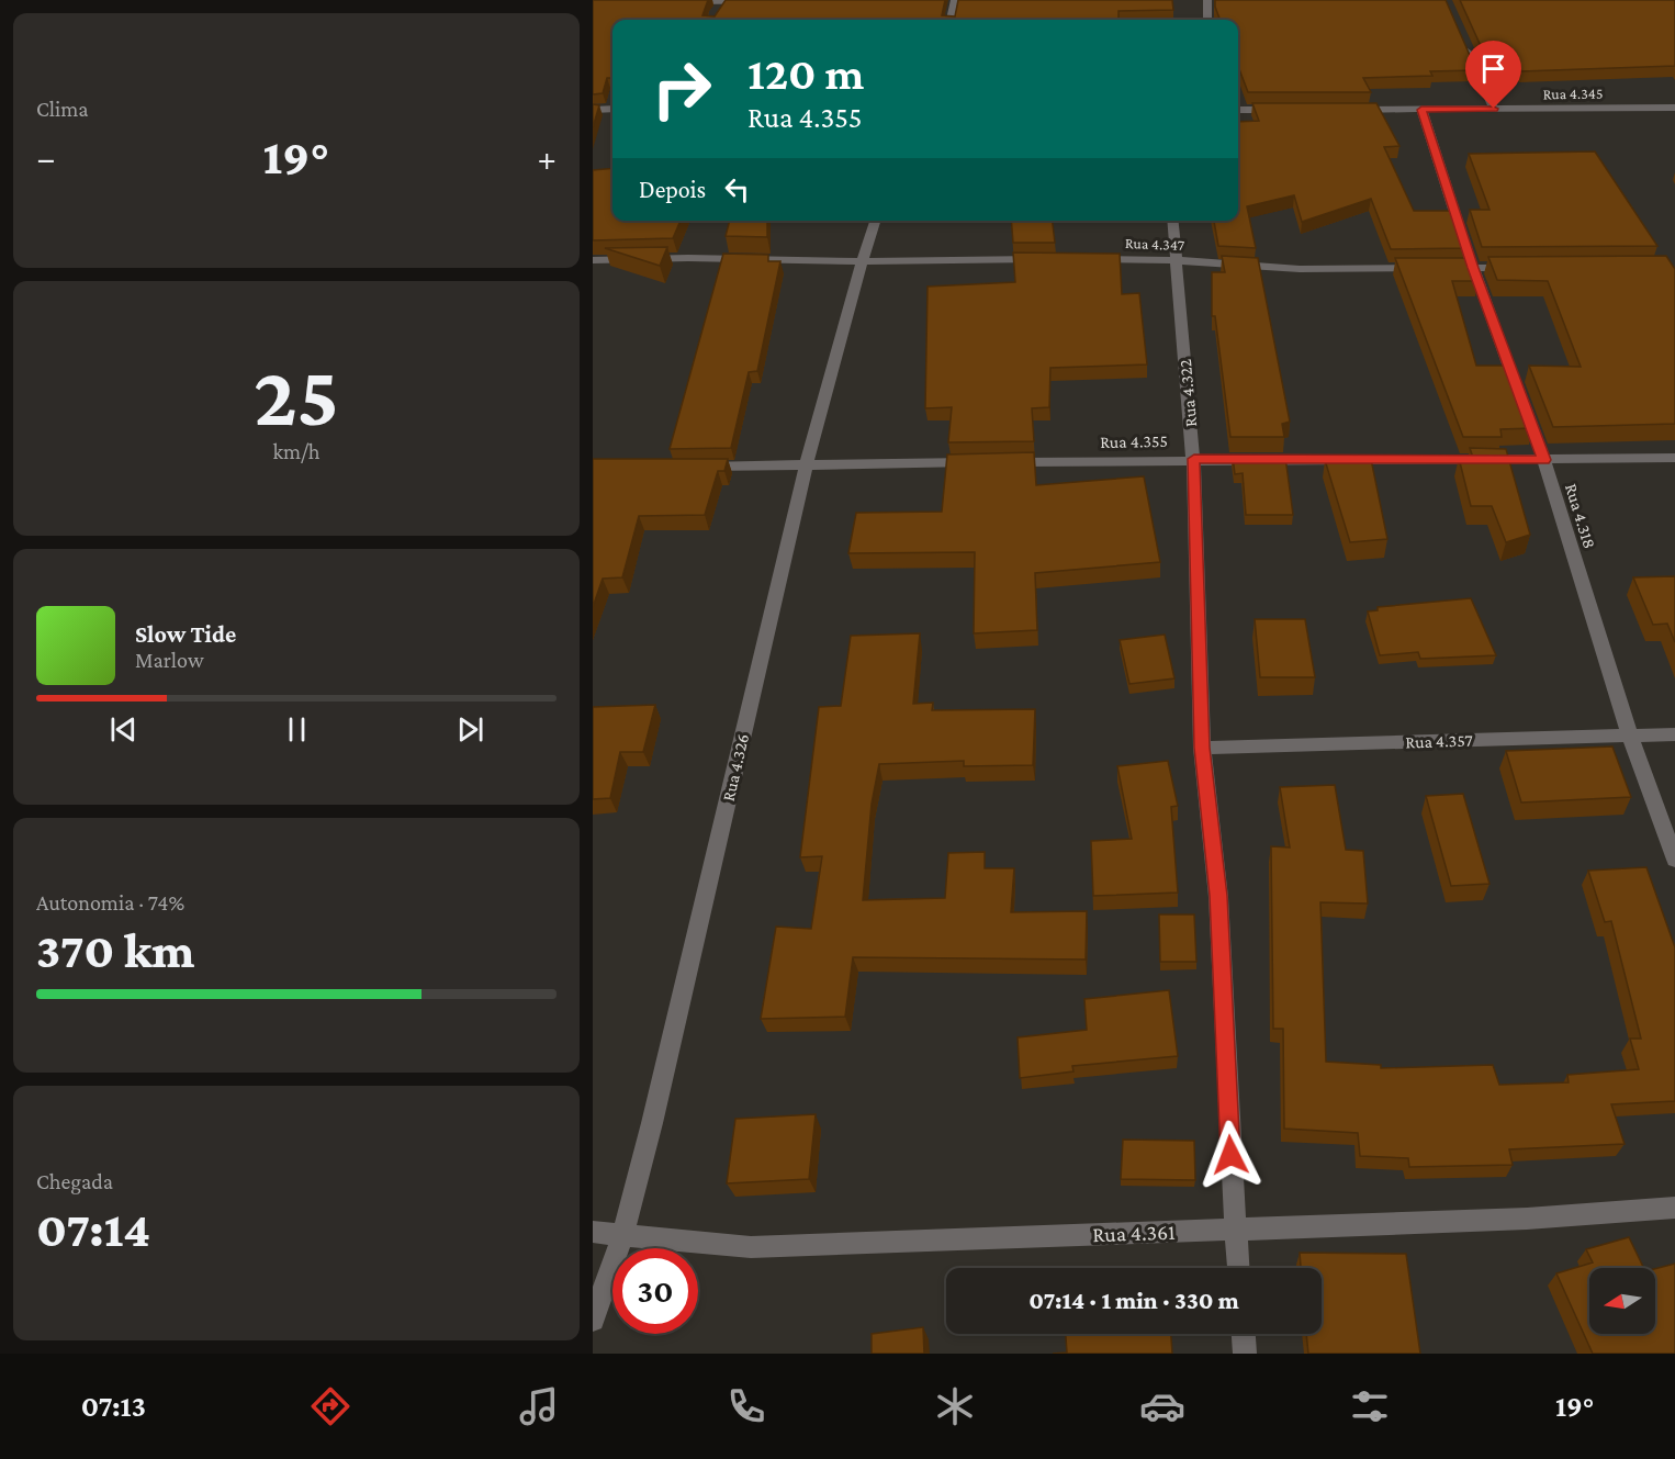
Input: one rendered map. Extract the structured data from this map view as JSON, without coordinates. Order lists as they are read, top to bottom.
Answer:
{
  "streets": {
    "street": [
      "Rua 4.345",
      "Rua 4.347",
      "Rua 4.322",
      "Rua 4.355",
      "Rua 4.318",
      "Rua 4.357",
      "Rua 4.326",
      "Rua 4.361"
    ]
  },
  "crossings": [
    ["Rua 4.345", "Rua 4.318"],
    ["Rua 4.347", "Rua 4.322"],
    ["Rua 4.347", "Rua 4.318"],
    ["Rua 4.322", "Rua 4.355"],
    ["Rua 4.322", "Rua 4.357"],
    ["Rua 4.322", "Rua 4.361"],
    ["Rua 4.355", "Rua 4.318"],
    ["Rua 4.355", "Rua 4.326"],
    ["Rua 4.318", "Rua 4.357"],
    ["Rua 4.326", "Rua 4.361"]
  ],
  "north": "left",
  "page": {
    "tile": [
      "Clima",
      ["25", "km/h"],
      ["Autonomia · 74%", "370 km"],
      ["Chegada", "07:14"]
    ],
    "turn": ["120 m", "Rua 4.355"],
    "heat": ["−", "19°", "+"],
    "then": "Depois",
    "song": ["Slow Tide", "Marlow"],
    "limit": "30",
    "trip": "07:14 · 1 min · 330 m",
    "tabs": ["07:13", "19°"]
  }
}
